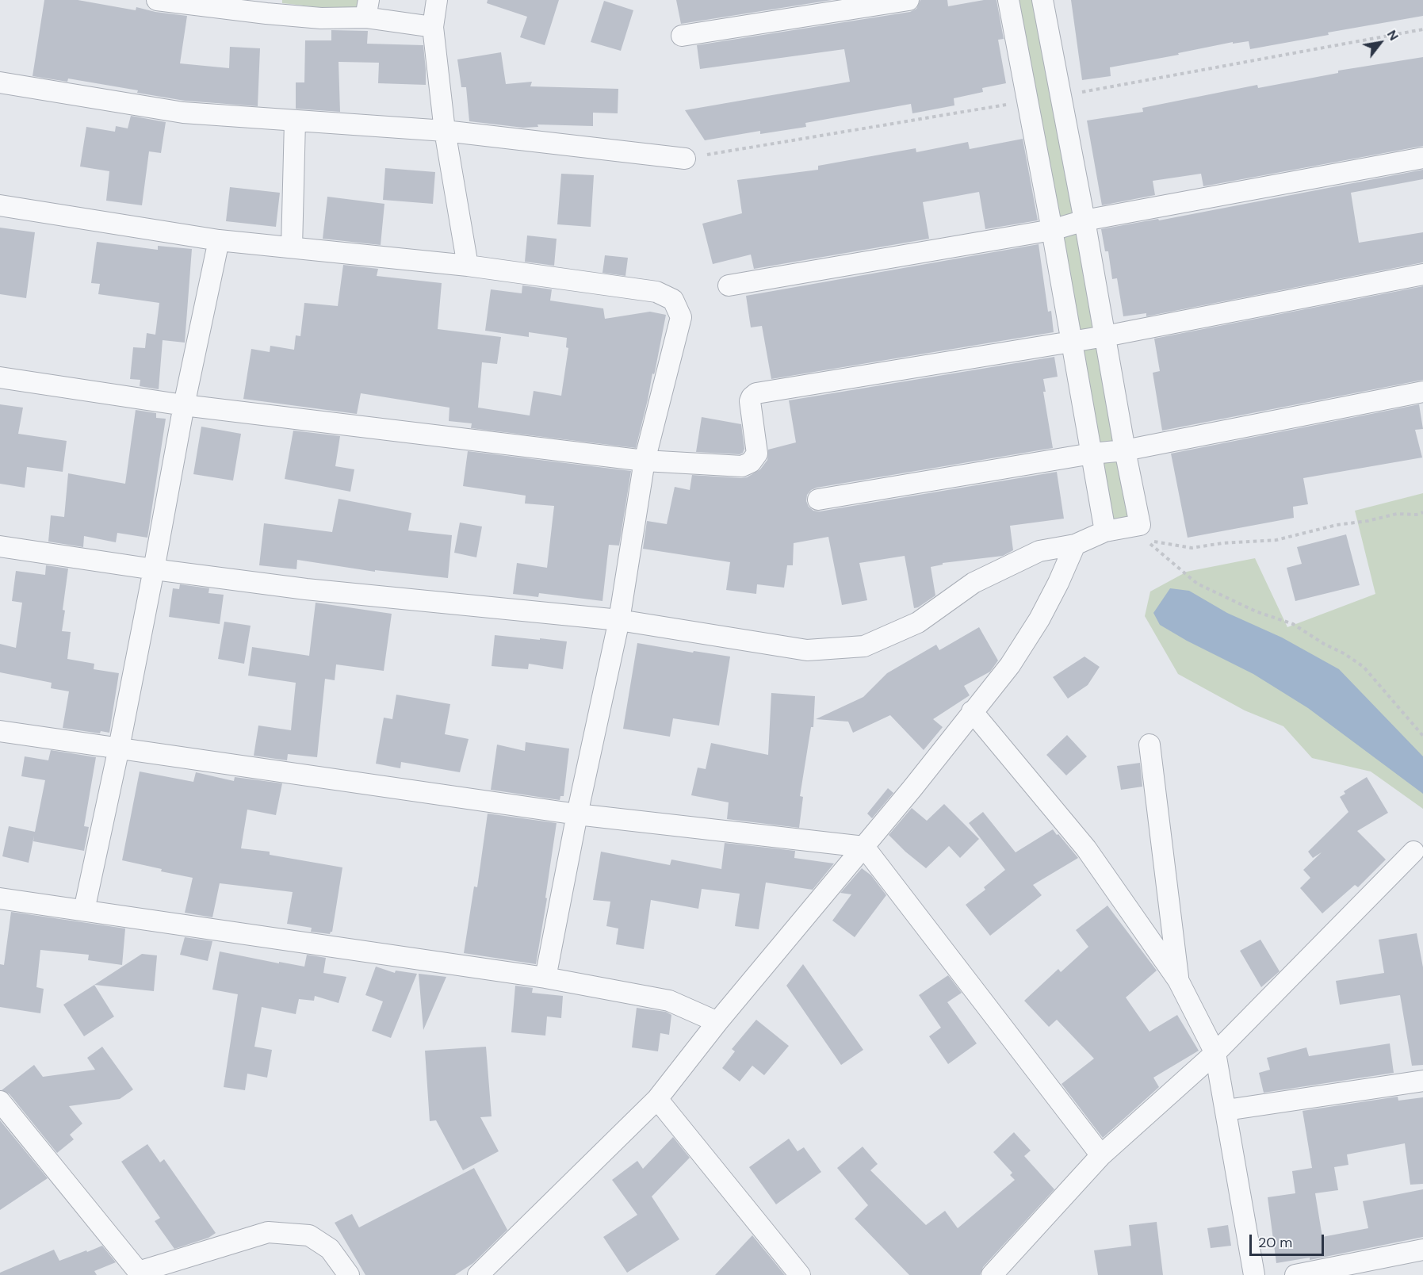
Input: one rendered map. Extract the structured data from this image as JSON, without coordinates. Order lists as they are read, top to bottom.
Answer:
{
  "scale_bar": "20 m",
  "north": "top right"
}
